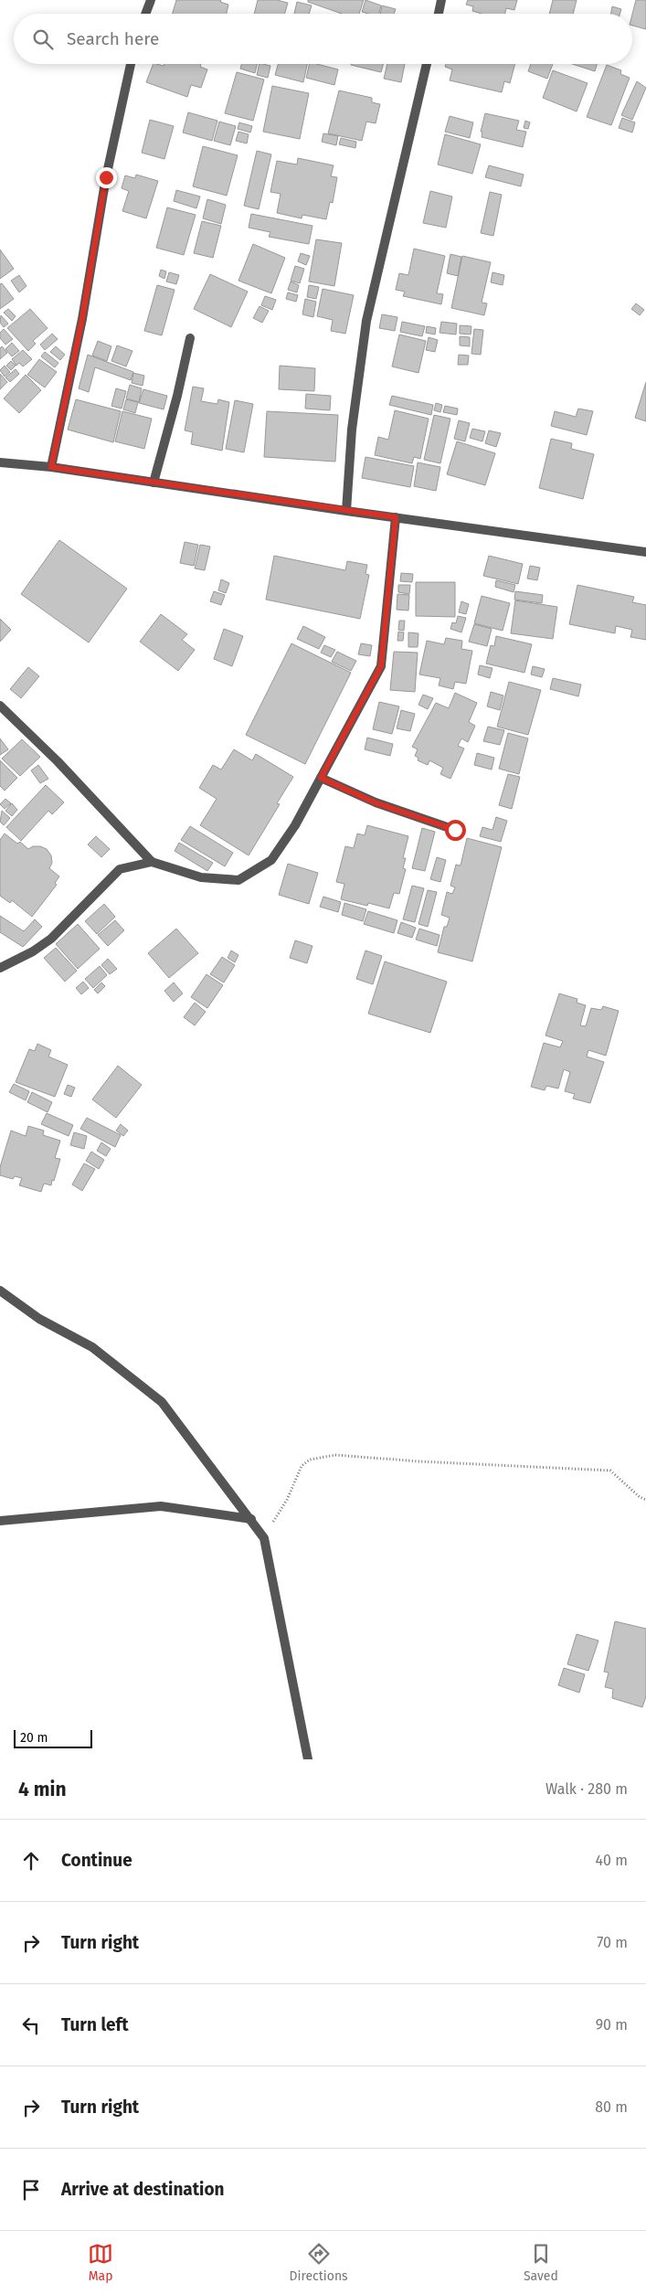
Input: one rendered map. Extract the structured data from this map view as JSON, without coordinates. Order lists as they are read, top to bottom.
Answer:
{
  "scale_bar": "20 m",
  "page": {
    "search": "Search here",
    "scale": "20 m",
    "heading": ["4 min", "Walk · 280 m"],
    "list": [
      ["Continue", "40 m"],
      ["Turn right", "70 m"],
      ["Turn left", "90 m"],
      ["Turn right", "80 m"],
      "Arrive at destination"
    ],
    "nav": ["Map", "Directions", "Saved"]
  }
}
